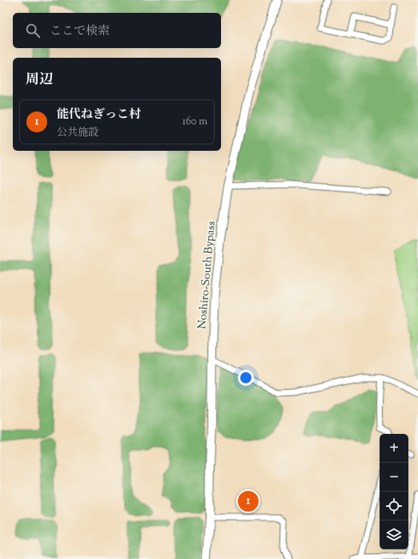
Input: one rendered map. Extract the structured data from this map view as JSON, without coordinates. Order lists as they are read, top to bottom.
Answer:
{
  "streets": {
    "highway": ["Noshiro-South Bypass"]
  },
  "page": {
    "search": "ここで検索",
    "heading": "周辺",
    "list": [
      {
        "mark": "1",
        "name": "能代ねぎっこ村",
        "note": "公共施設",
        "value": "160 m"
      }
    ],
    "map_buttons": ["+", "−"],
    "pins": "1"
  }
}
